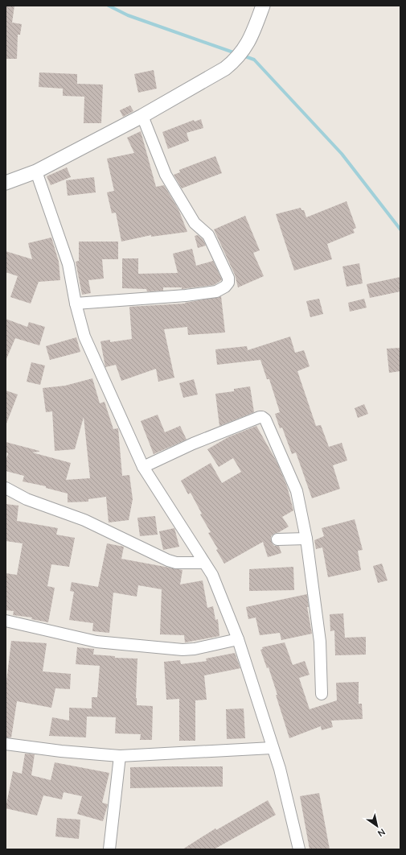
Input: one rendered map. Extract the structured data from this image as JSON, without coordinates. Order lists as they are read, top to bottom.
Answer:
{
  "north": "bottom right"
}
